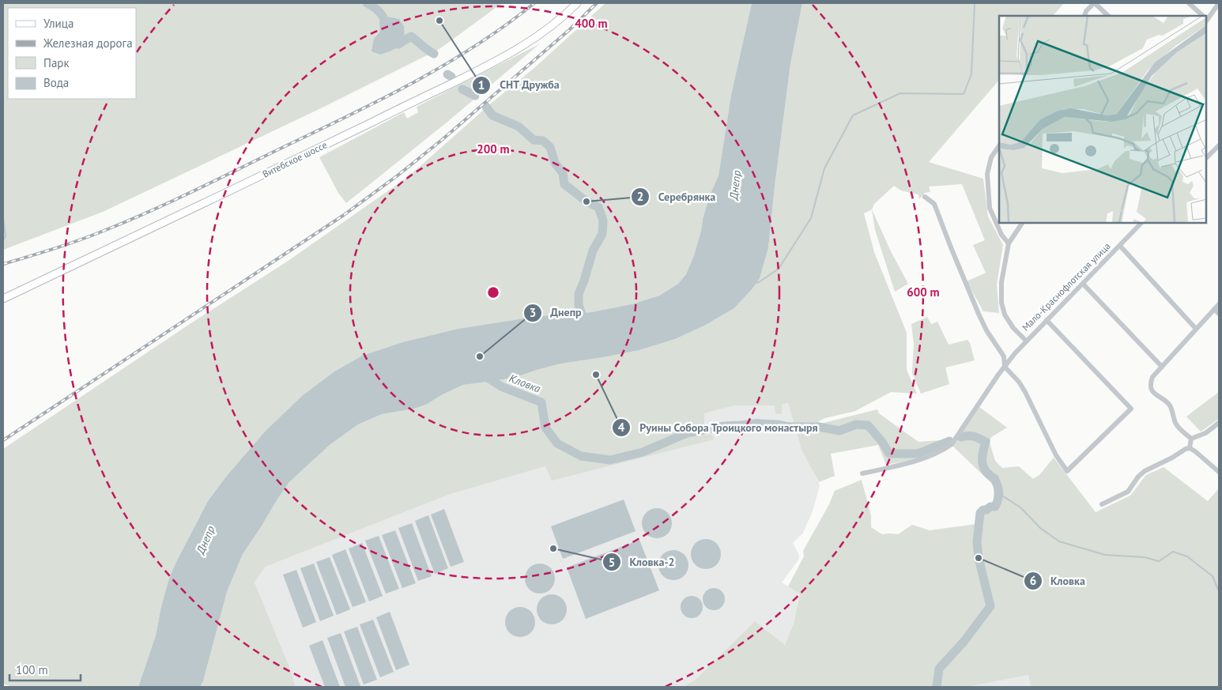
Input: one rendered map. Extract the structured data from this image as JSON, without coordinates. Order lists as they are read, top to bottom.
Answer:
{
  "streets": {
    "main road": ["Витебское шоссе"],
    "street": ["Мало-Краснофлотская улица"]
  },
  "water": ["Днепр", "Кловка"],
  "places": [
    "СНТ Дружба",
    "Серебрянка",
    "Днепр",
    "Руины Собора Троицкого монастыря",
    "Кловка-2",
    "Кловка"
  ],
  "legend": [
    "Улица",
    "Железная дорога",
    "Парк",
    "Вода"
  ],
  "scale_bar": "100 m",
  "rings": ["400 m", "200 m", "600 m"]
}
